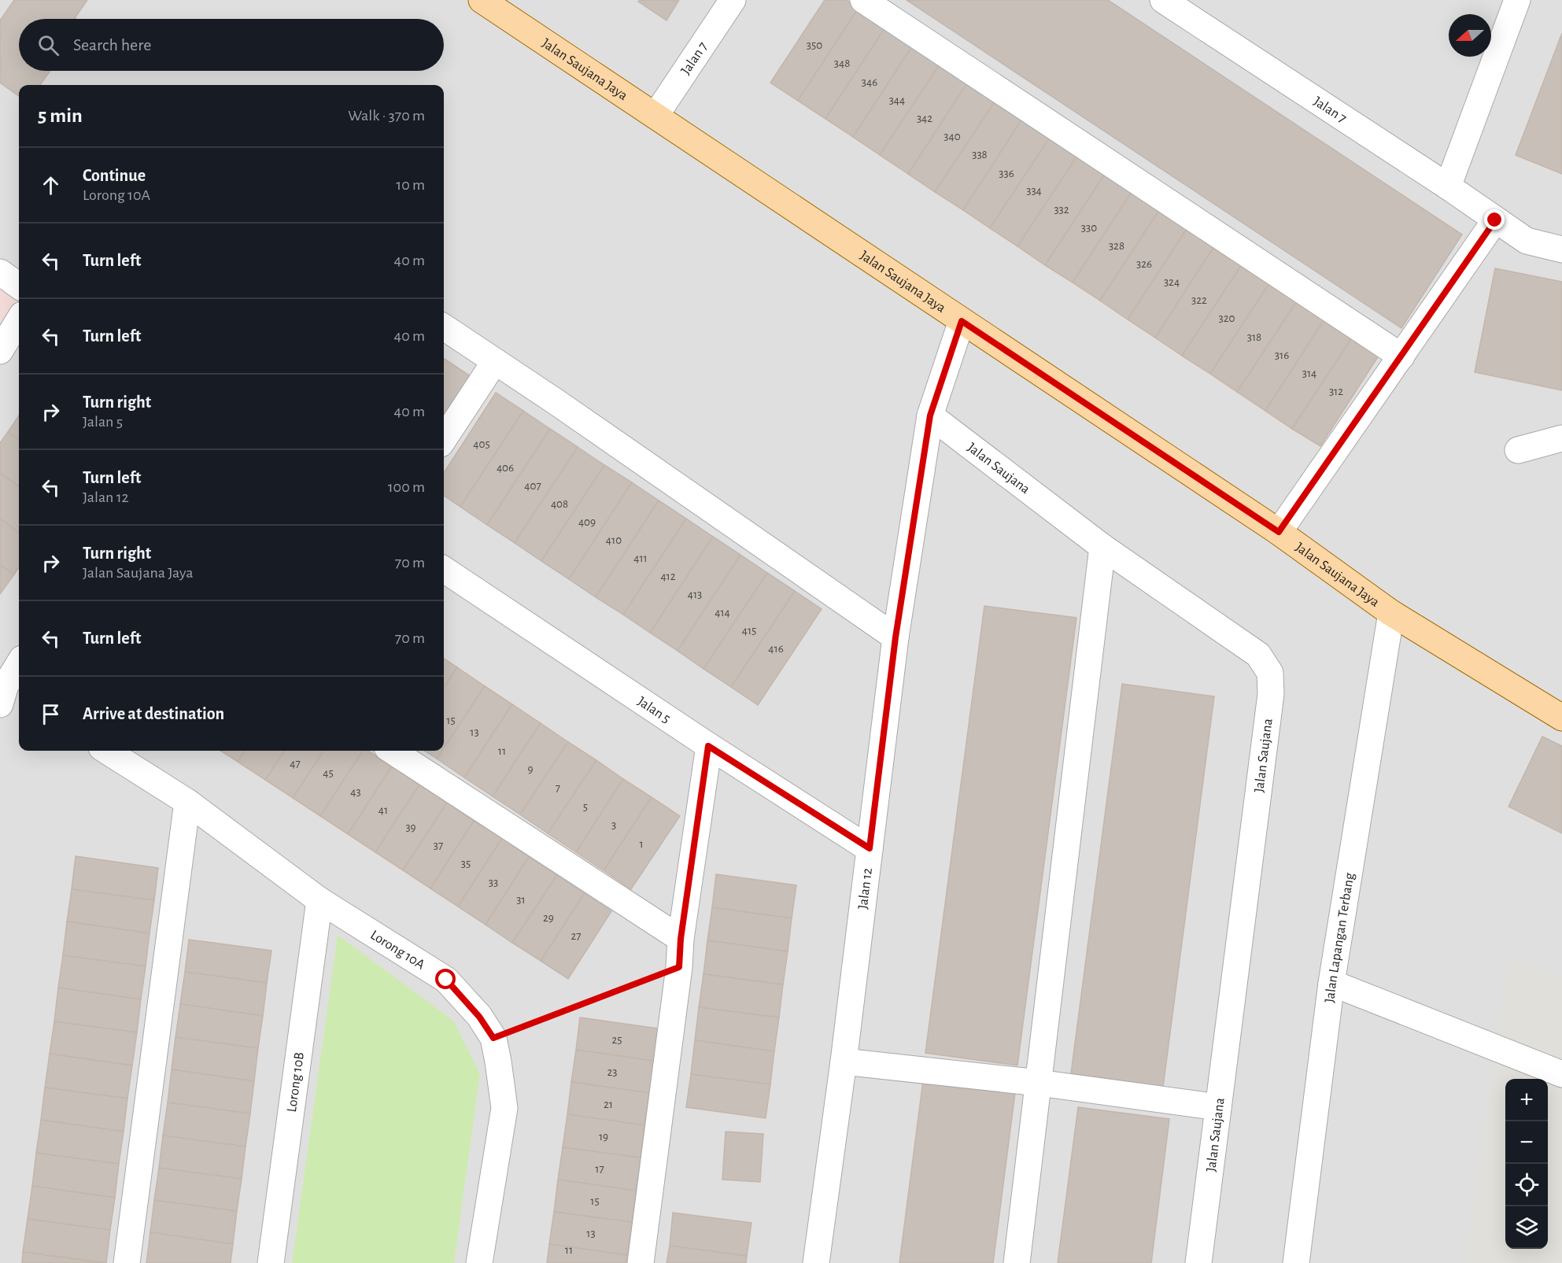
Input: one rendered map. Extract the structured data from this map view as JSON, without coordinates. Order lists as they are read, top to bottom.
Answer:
{
  "streets": {
    "main road": ["Jalan Saujana Jaya"],
    "street": [
      "Jalan 7",
      "Jalan Saujana",
      "Jalan 5",
      "Jalan 12",
      "Jalan Lapangan Terbang",
      "Lorong 10A",
      "Lorong 10B"
    ]
  },
  "crossings": [
    ["Jalan 7", "Jalan Saujana Jaya"],
    ["Jalan Saujana Jaya", "Jalan 12"],
    ["Jalan Saujana Jaya", "Jalan Lapangan Terbang"],
    ["Jalan Saujana", "Jalan 12"],
    ["Jalan 5", "Jalan 12"],
    ["Lorong 10A", "Lorong 10B"]
  ],
  "house_numbers": [
    "350",
    "348",
    "346",
    "344",
    "342",
    "340",
    "338",
    "336",
    "334",
    "332",
    "330",
    "328",
    "326",
    "324",
    "322",
    "320",
    "318",
    "316",
    "314",
    "312",
    "405",
    "406",
    "407",
    "408",
    "409",
    "410",
    "411",
    "412",
    "413",
    "414",
    "415",
    "416",
    "15",
    "13",
    "11",
    "47",
    "9",
    "45",
    "7",
    "43",
    "5",
    "41",
    "3",
    "39",
    "1",
    "37",
    "35",
    "33",
    "31",
    "29",
    "27",
    "25",
    "23",
    "21",
    "19",
    "17",
    "15",
    "13",
    "11"
  ],
  "north": "left",
  "page": {
    "search": "Search here",
    "heading": ["5 min", "Walk · 370 m"],
    "list": [
      ["Continue", "Lorong 10A", "10 m"],
      ["Turn left", "40 m"],
      ["Turn left", "40 m"],
      ["Turn right", "Jalan 5", "40 m"],
      ["Turn left", "Jalan 12", "100 m"],
      ["Turn right", "Jalan Saujana Jaya", "70 m"],
      ["Turn left", "70 m"],
      "Arrive at destination"
    ],
    "map_buttons": ["+", "−"]
  }
}
